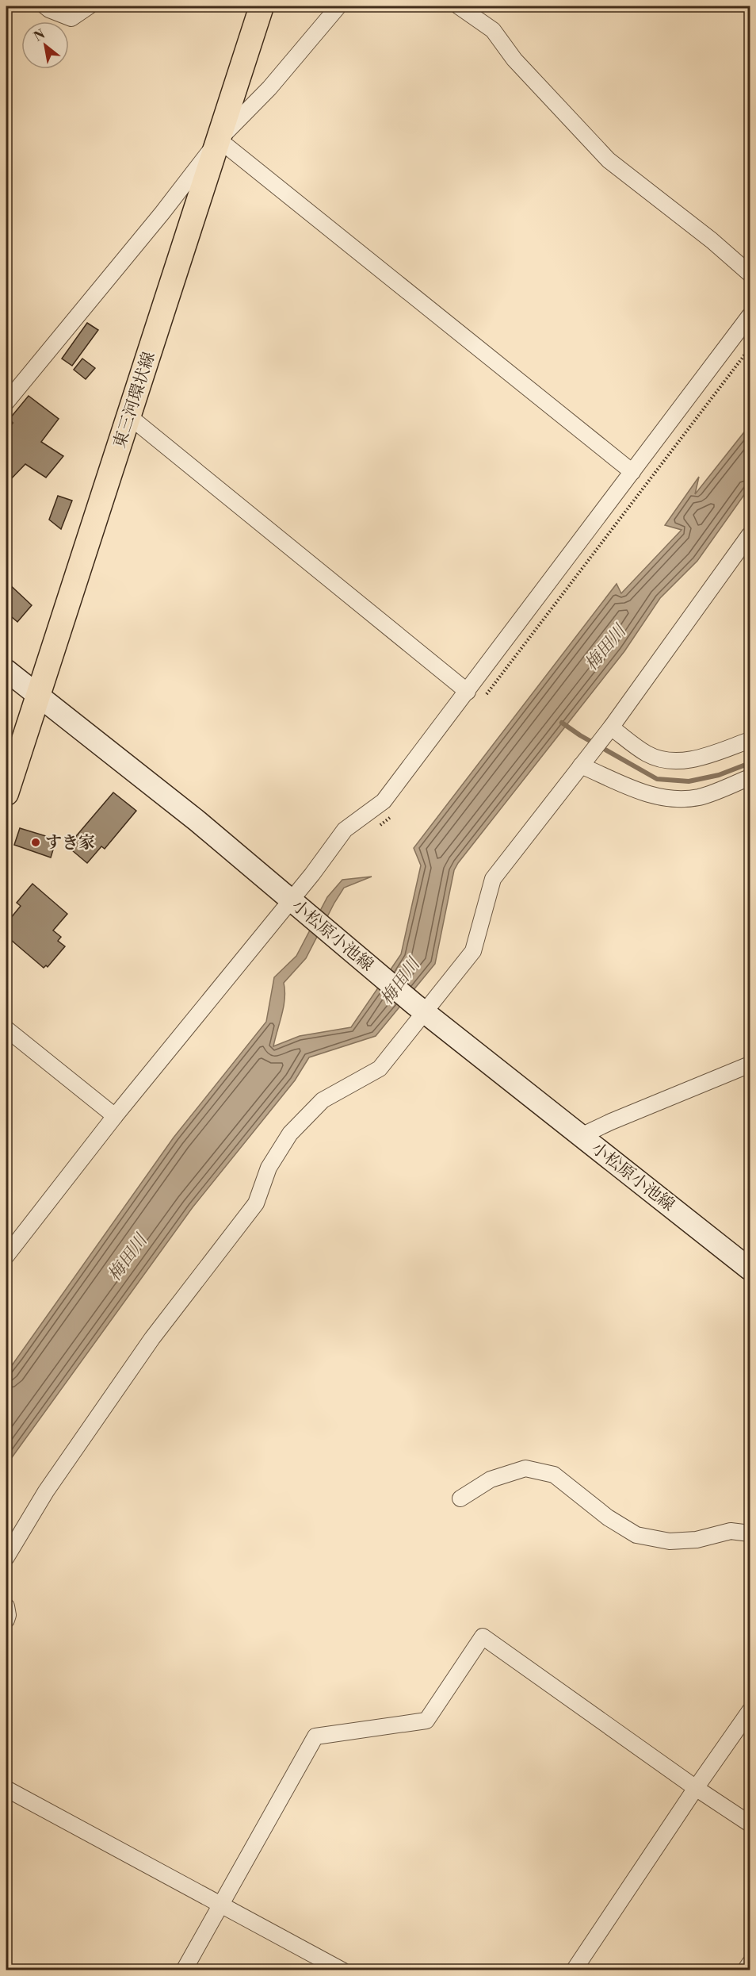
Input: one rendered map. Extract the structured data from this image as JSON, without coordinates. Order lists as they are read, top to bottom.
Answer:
{
  "streets": {
    "main road": ["東三河環状線", "小松原小池線"]
  },
  "crossings": [
    ["東三河環状線", "小松原小池線"]
  ],
  "water": ["梅田川"],
  "places": ["すき家"],
  "north": "top left"
}
